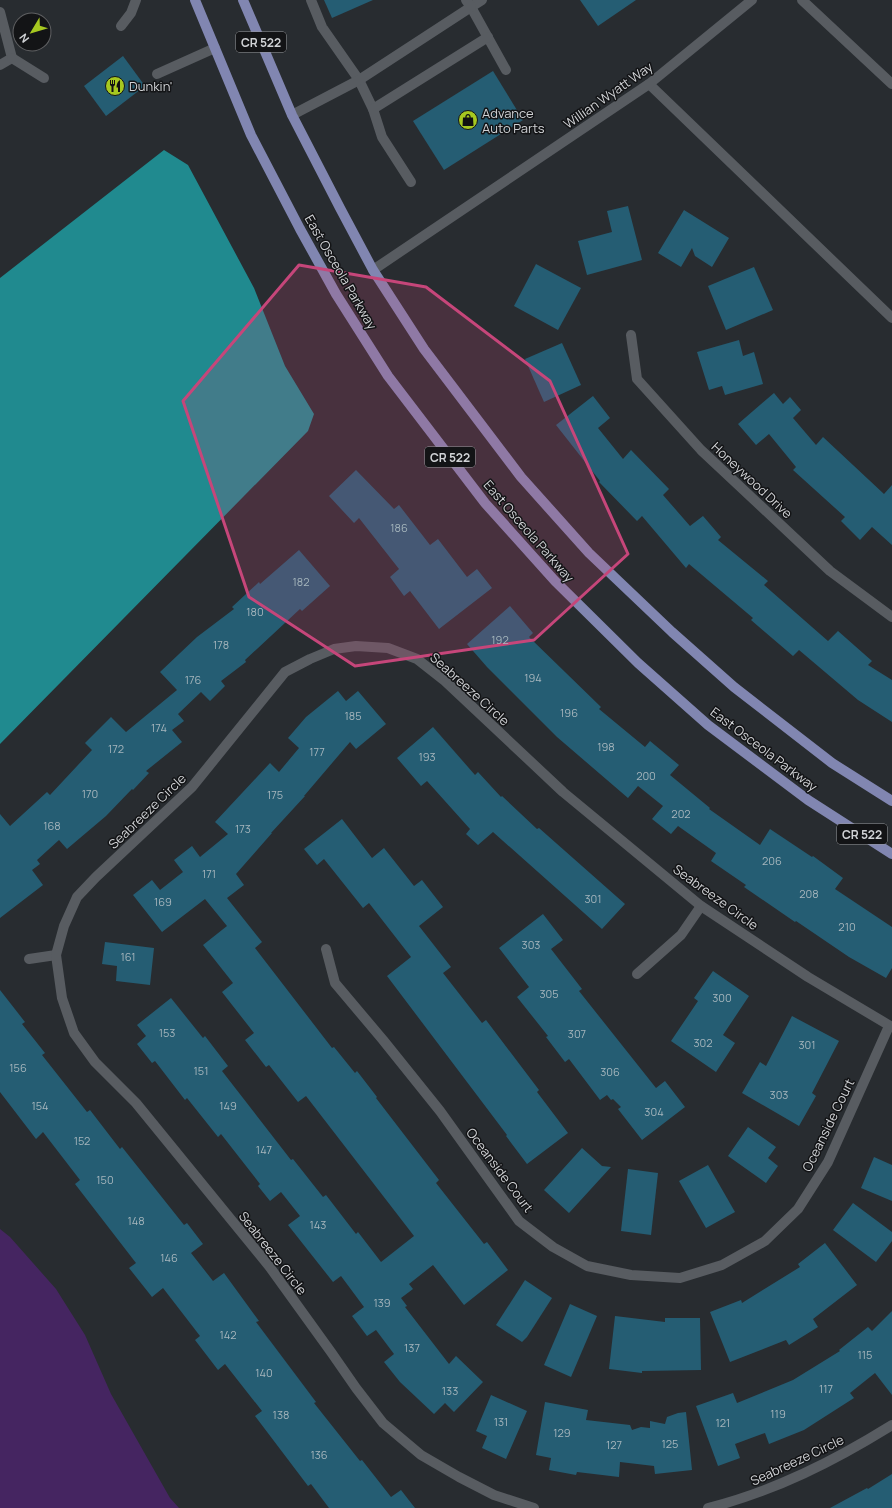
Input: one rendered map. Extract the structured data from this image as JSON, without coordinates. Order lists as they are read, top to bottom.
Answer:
{
  "streets": {
    "main road": ["CR 522", "East Osceola Parkway"],
    "street": [
      "Willian Wyatt Way",
      "Honeywood Drive",
      "Seabreeze Circle",
      "Oceanside Court"
    ]
  },
  "crossings": [
    ["CR 522", "Willian Wyatt Way"],
    ["Seabreeze Circle", "Oceanside Court"]
  ],
  "places": {
    "restaurant": ["Dunkin'"],
    "shop": ["Advance Auto Parts"]
  },
  "house_numbers": [
    "186",
    "182",
    "180",
    "192",
    "178",
    "194",
    "176",
    "196",
    "185",
    "174",
    "198",
    "172",
    "177",
    "193",
    "200",
    "170",
    "175",
    "202",
    "168",
    "173",
    "206",
    "171",
    "208",
    "301",
    "169",
    "210",
    "303",
    "161",
    "305",
    "300",
    "153",
    "307",
    "302",
    "301",
    "156",
    "151",
    "306",
    "303",
    "154",
    "149",
    "304",
    "152",
    "147",
    "150",
    "148",
    "143",
    "146",
    "139",
    "142",
    "137",
    "115",
    "140",
    "117",
    "133",
    "119",
    "138",
    "131",
    "121",
    "129",
    "125",
    "127",
    "136"
  ],
  "north": "bottom left"
}
